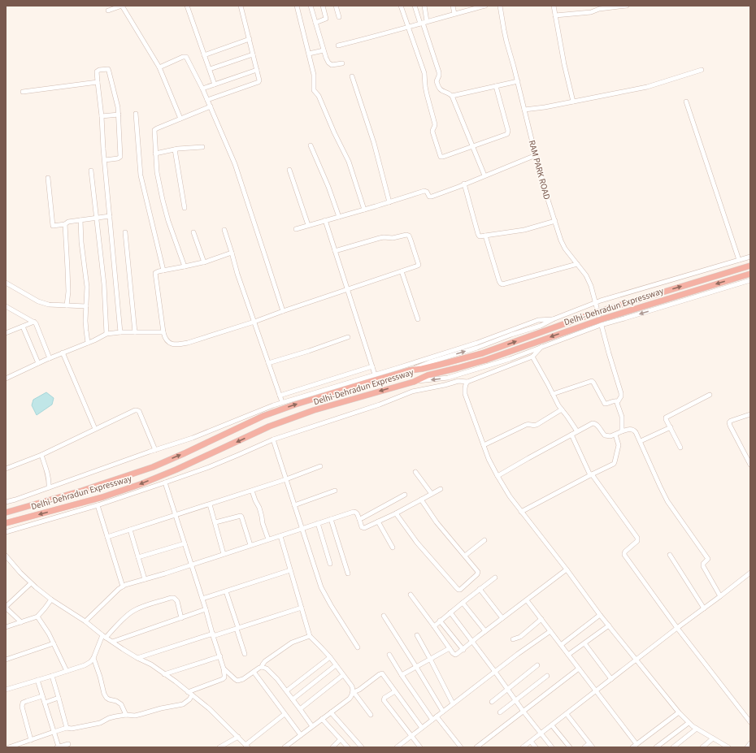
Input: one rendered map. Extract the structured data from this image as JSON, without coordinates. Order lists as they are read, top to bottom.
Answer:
{
  "streets": {
    "highway": ["Delhi-Dehradun Expressway"],
    "street": ["RAM PARK ROAD"]
  }
}
